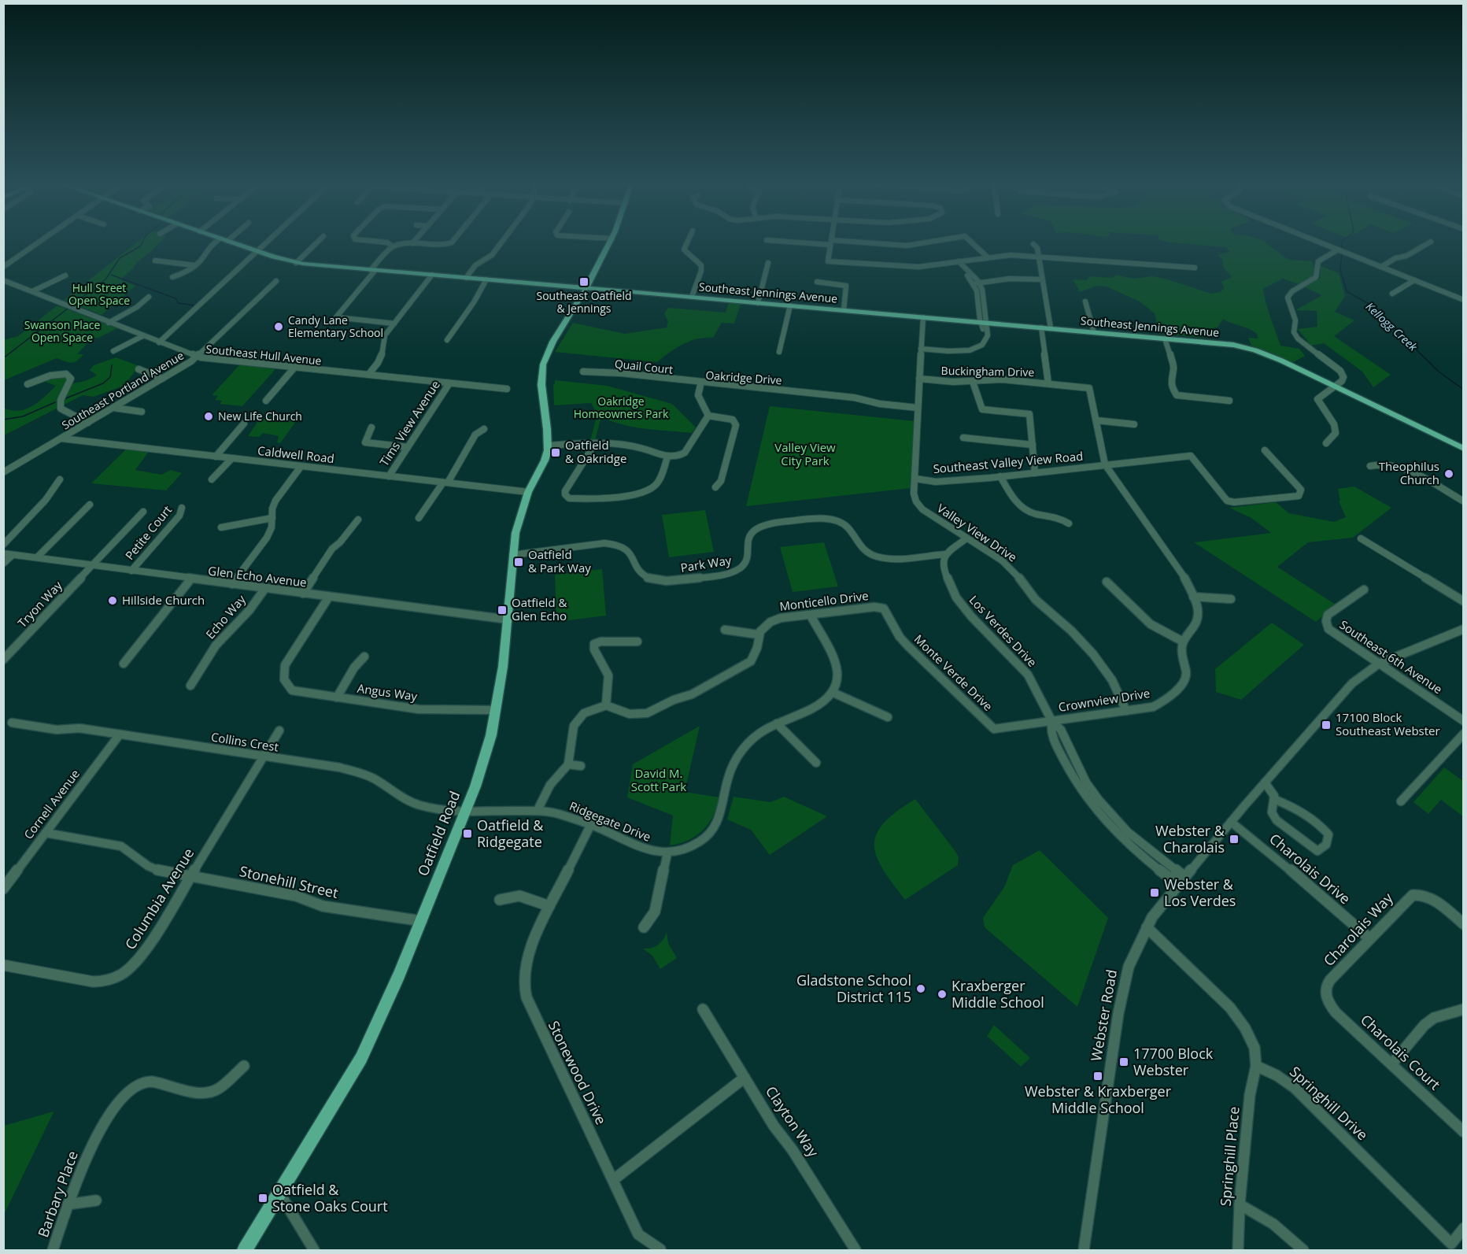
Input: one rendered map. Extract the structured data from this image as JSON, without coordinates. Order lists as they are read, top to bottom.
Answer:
{
  "streets": {
    "main road": ["Southeast Jennings Avenue", "Oatfield Road"],
    "street": [
      "Southeast Hull Avenue",
      "Quail Court",
      "Buckingham Drive",
      "Oakridge Drive",
      "Southeast Portland Avenue",
      "Tims View Avenue",
      "Caldwell Road",
      "Southeast Valley View Road",
      "Petite Court",
      "Valley View Drive",
      "Park Way",
      "Glen Echo Avenue",
      "Monticello Drive",
      "Tryon Way",
      "Echo Way",
      "Los Verdes Drive",
      "Southeast 6th Avenue",
      "Monte Verde Drive",
      "Angus Way",
      "Crownview Drive",
      "Collins Crest",
      "Cornell Avenue",
      "Ridgegate Drive",
      "Charolais Drive",
      "Stonehill Street",
      "Columbia Avenue",
      "Charolais Way",
      "Webster Road",
      "Charolais Court",
      "Stonewood Drive",
      "Springhill Drive",
      "Clayton Way",
      "Springhill Place",
      "Barbary Place"
    ]
  },
  "crossings": [
    ["Southeast Jennings Avenue", "Southeast Valley View Road"],
    ["Southeast Jennings Avenue", "Oatfield Road"],
    ["Southeast Hull Avenue", "Southeast Portland Avenue"],
    ["Southeast Hull Avenue", "Tims View Avenue"],
    ["Quail Court", "Oakridge Drive"],
    ["Buckingham Drive", "Southeast Valley View Road"],
    ["Oakridge Drive", "Southeast Valley View Road"],
    ["Southeast Portland Avenue", "Caldwell Road"],
    ["Tims View Avenue", "Caldwell Road"],
    ["Caldwell Road", "Oatfield Road"],
    ["Southeast Valley View Road", "Valley View Drive"],
    ["Petite Court", "Glen Echo Avenue"],
    ["Valley View Drive", "Crownview Drive"],
    ["Park Way", "Los Verdes Drive"],
    ["Park Way", "Oatfield Road"],
    ["Glen Echo Avenue", "Tryon Way"],
    ["Glen Echo Avenue", "Echo Way"],
    ["Glen Echo Avenue", "Angus Way"],
    ["Glen Echo Avenue", "Oatfield Road"],
    ["Monticello Drive", "Monte Verde Drive"],
    ["Los Verdes Drive", "Crownview Drive"],
    ["Los Verdes Drive", "Webster Road"],
    ["Southeast 6th Avenue", "Webster Road"],
    ["Monte Verde Drive", "Crownview Drive"],
    ["Angus Way", "Oatfield Road"],
    ["Collins Crest", "Cornell Avenue"],
    ["Collins Crest", "Ridgegate Drive"],
    ["Collins Crest", "Oatfield Road"],
    ["Collins Crest", "Columbia Avenue"],
    ["Cornell Avenue", "Stonehill Street"],
    ["Ridgegate Drive", "Oatfield Road"],
    ["Ridgegate Drive", "Stonewood Drive"],
    ["Oatfield Road", "Stonehill Street"],
    ["Charolais Drive", "Charolais Way"],
    ["Charolais Drive", "Webster Road"],
    ["Stonehill Street", "Columbia Avenue"],
    ["Charolais Way", "Charolais Court"],
    ["Springhill Drive", "Springhill Place"]
  ],
  "water": ["Kellogg Creek"],
  "parks": [
    "Hull Street Open Space",
    "Swanson Place Open Space",
    "Oakridge Homeowners Park",
    "Valley View City Park",
    "David M. Scott Park"
  ],
  "places": {
    "transit": [
      "Southeast Oatfield & Jennings",
      "Oatfield & Oakridge",
      "Oatfield & Park Way",
      "Oatfield & Glen Echo",
      "17100 Block Southeast Webster",
      "Oatfield & Ridgegate",
      "Webster & Charolais",
      "Webster & Los Verdes",
      "17700 Block Webster",
      "Webster & Kraxberger Middle School",
      "Oatfield & Stone Oaks Court"
    ],
    "other": [
      "Candy Lane Elementary School",
      "New Life Church",
      "Theophilus Church",
      "Hillside Church",
      "Gladstone School District 115",
      "Kraxberger Middle School"
    ]
  }
}
